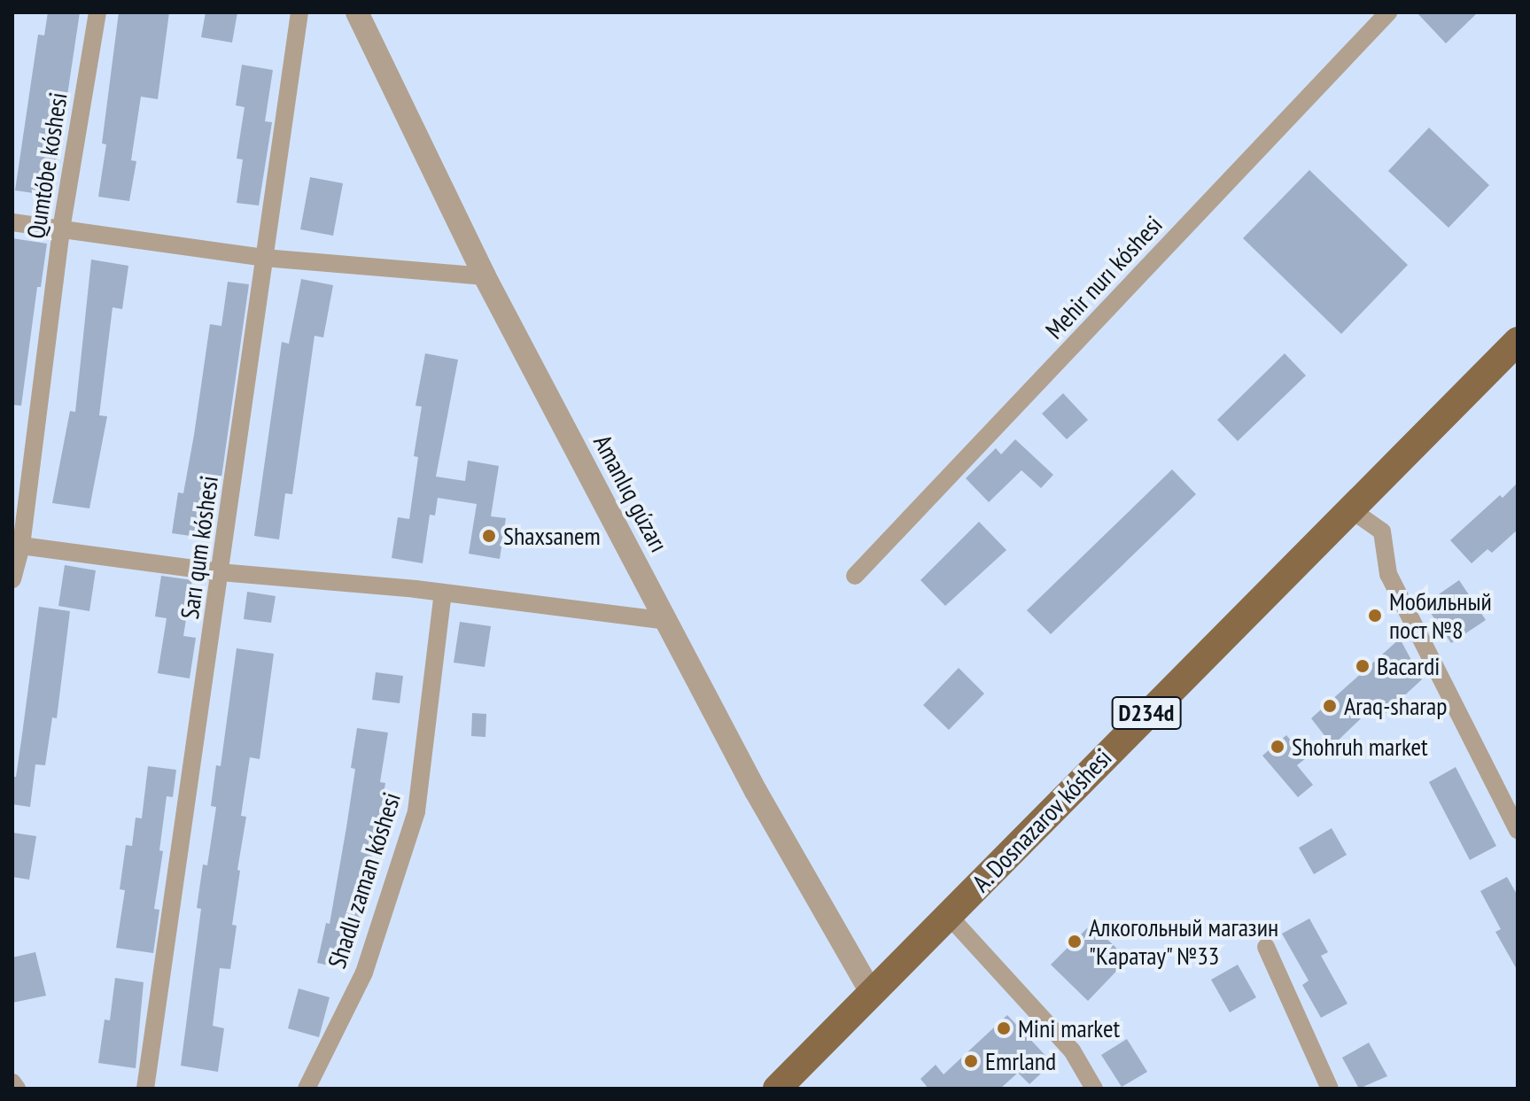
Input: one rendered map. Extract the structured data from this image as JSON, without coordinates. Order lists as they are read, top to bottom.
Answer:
{
  "streets": {
    "main road": ["D234d", "A. Dosnazarov kóshesi"],
    "street": [
      "Qumtóbe kóshesi",
      "Mehir nurı kóshesi",
      "Amanlıq gúzarı",
      "Sarı qum kóshesi",
      "Shadlı zaman kóshesi"
    ]
  },
  "crossings": [
    ["Amanlıq gúzarı", "A. Dosnazarov kóshesi"]
  ],
  "places": [
    "Shaxsanem",
    "Мобильный пост №8",
    "Bacardi",
    "Araq-sharap",
    "Shohruh market",
    "Алкогольный магазин \"Каратау\" №33",
    "Mini market",
    "Emrland"
  ]
}
